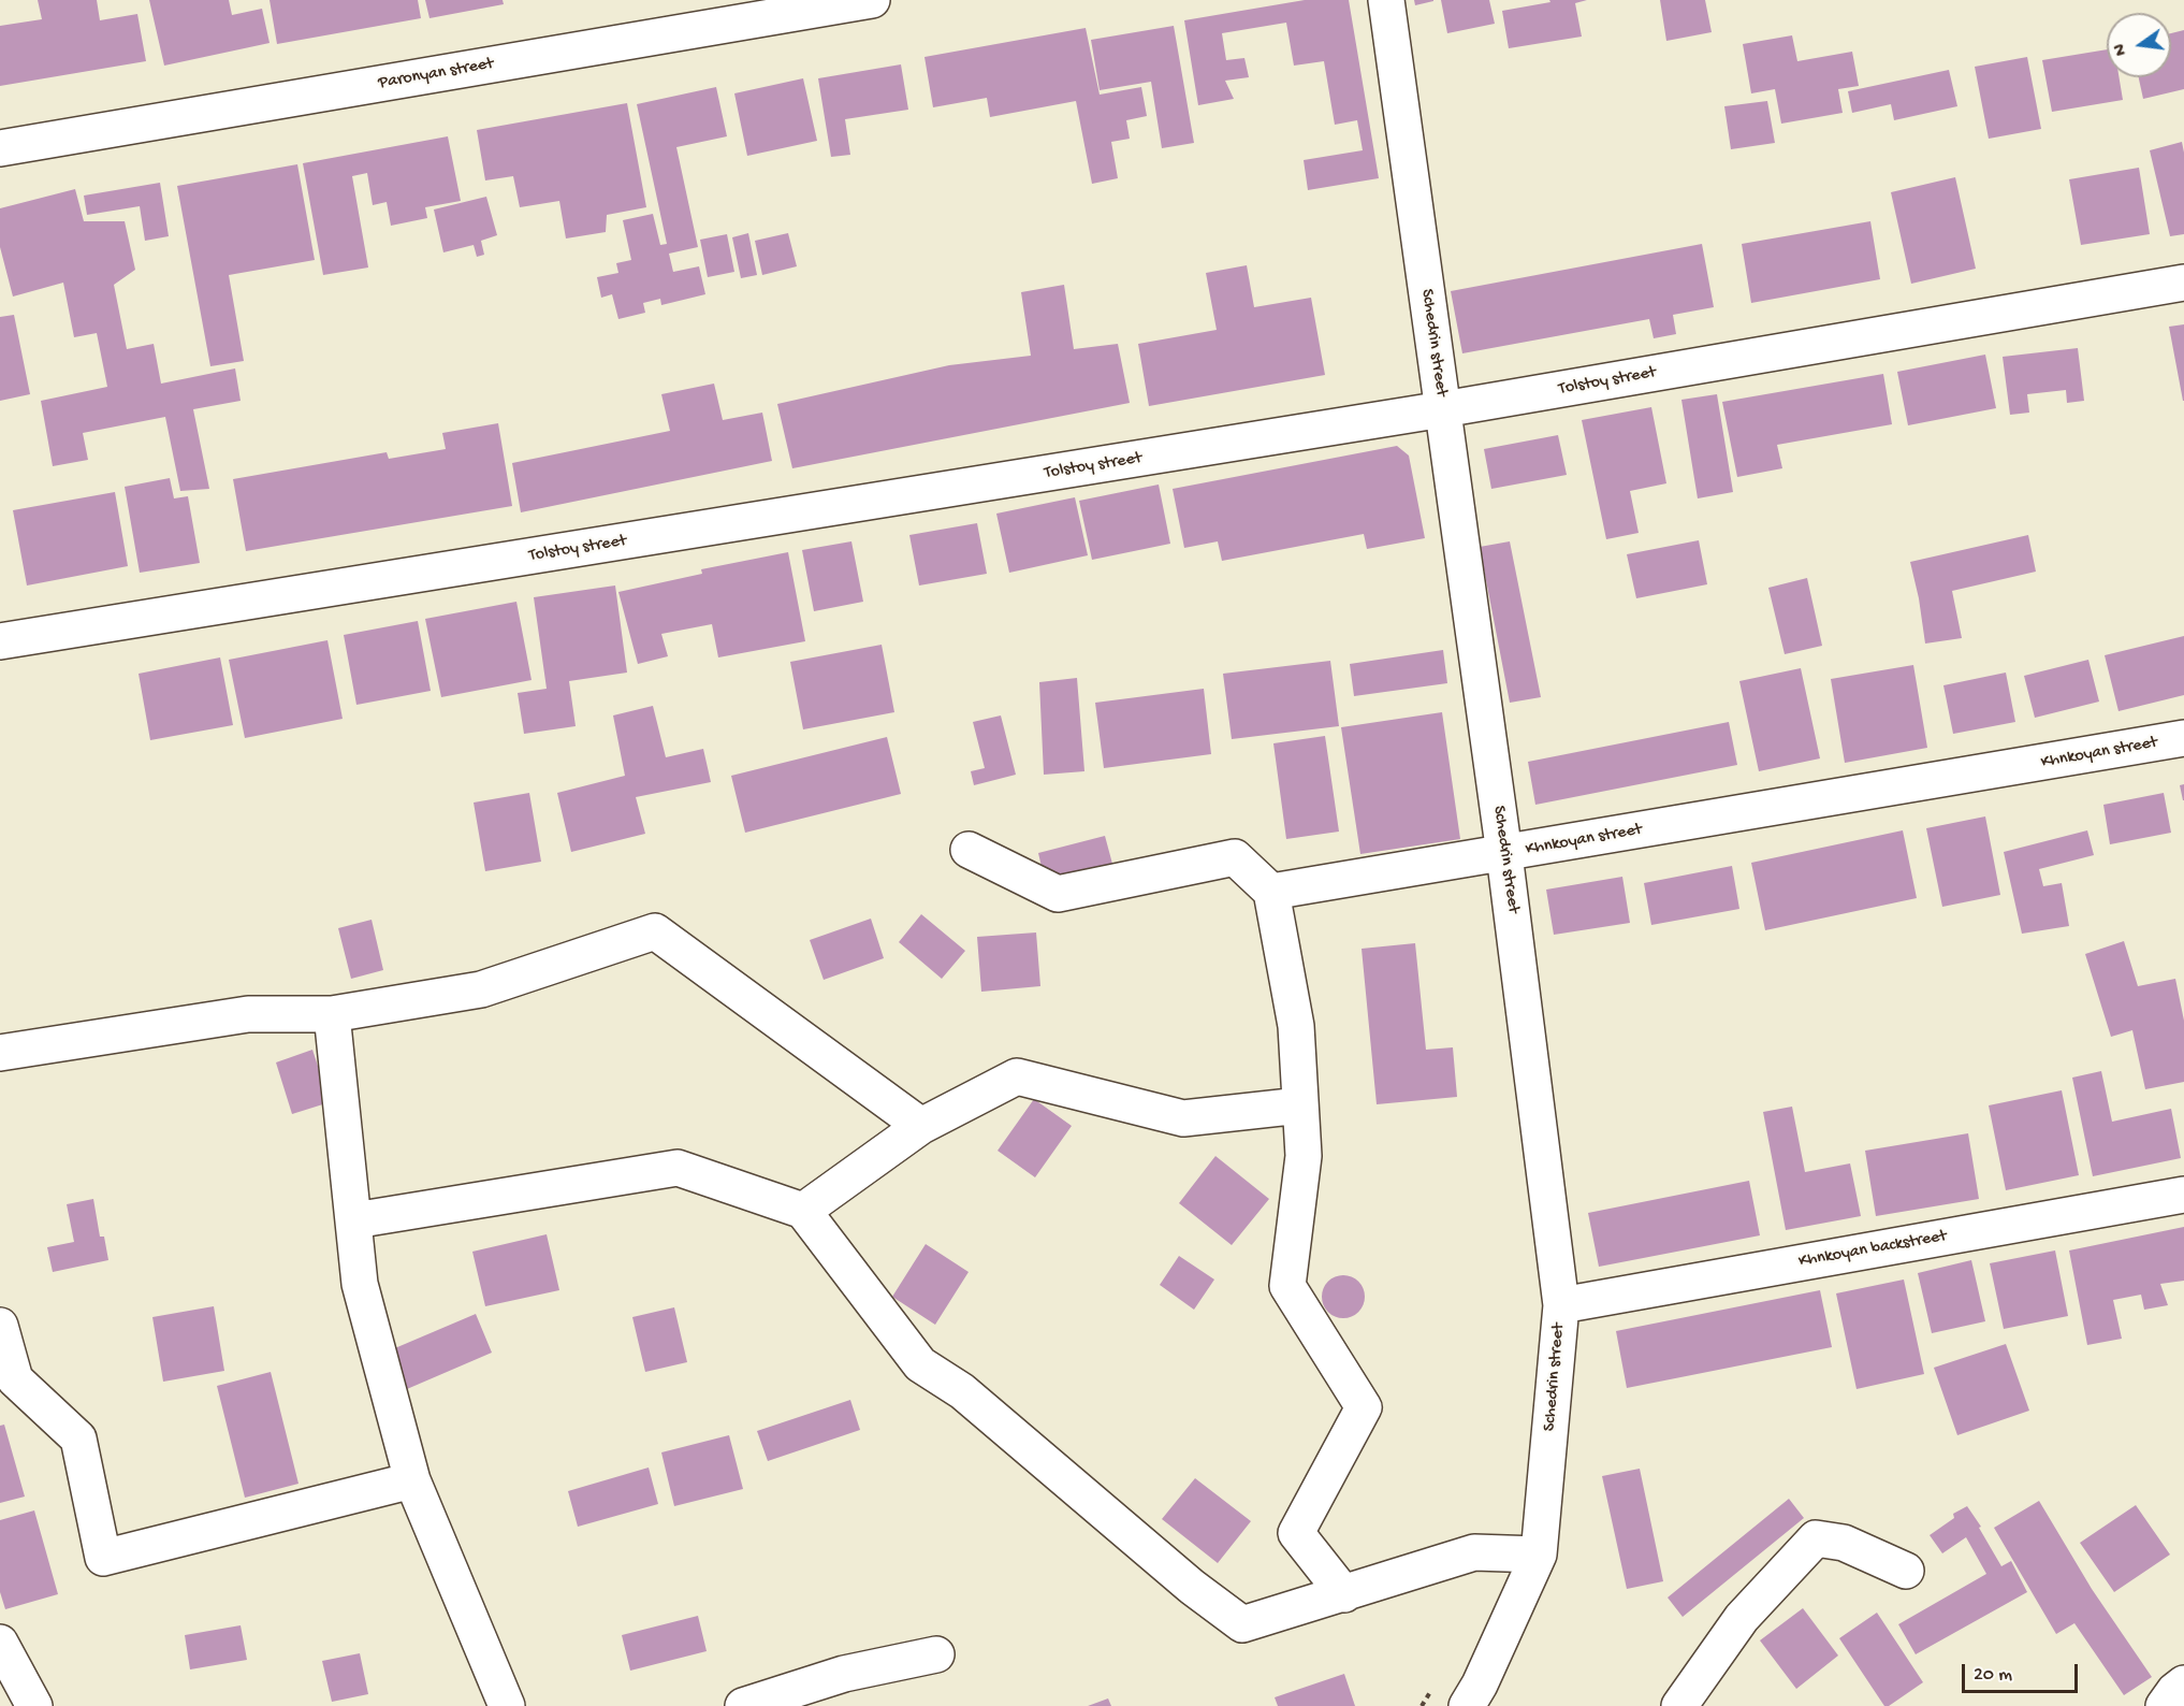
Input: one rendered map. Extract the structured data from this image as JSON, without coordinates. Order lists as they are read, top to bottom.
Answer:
{
  "streets": {
    "street": [
      "Paronyan street",
      "Schedrin street",
      "Tolstoy street",
      "Khnkoyan street",
      "Khnkoyan backstreet"
    ]
  },
  "crossings": [
    ["Schedrin street", "Tolstoy street"],
    ["Schedrin street", "Khnkoyan street"],
    ["Schedrin street", "Khnkoyan backstreet"]
  ],
  "scale_bar": "20 m",
  "north": "left"
}
